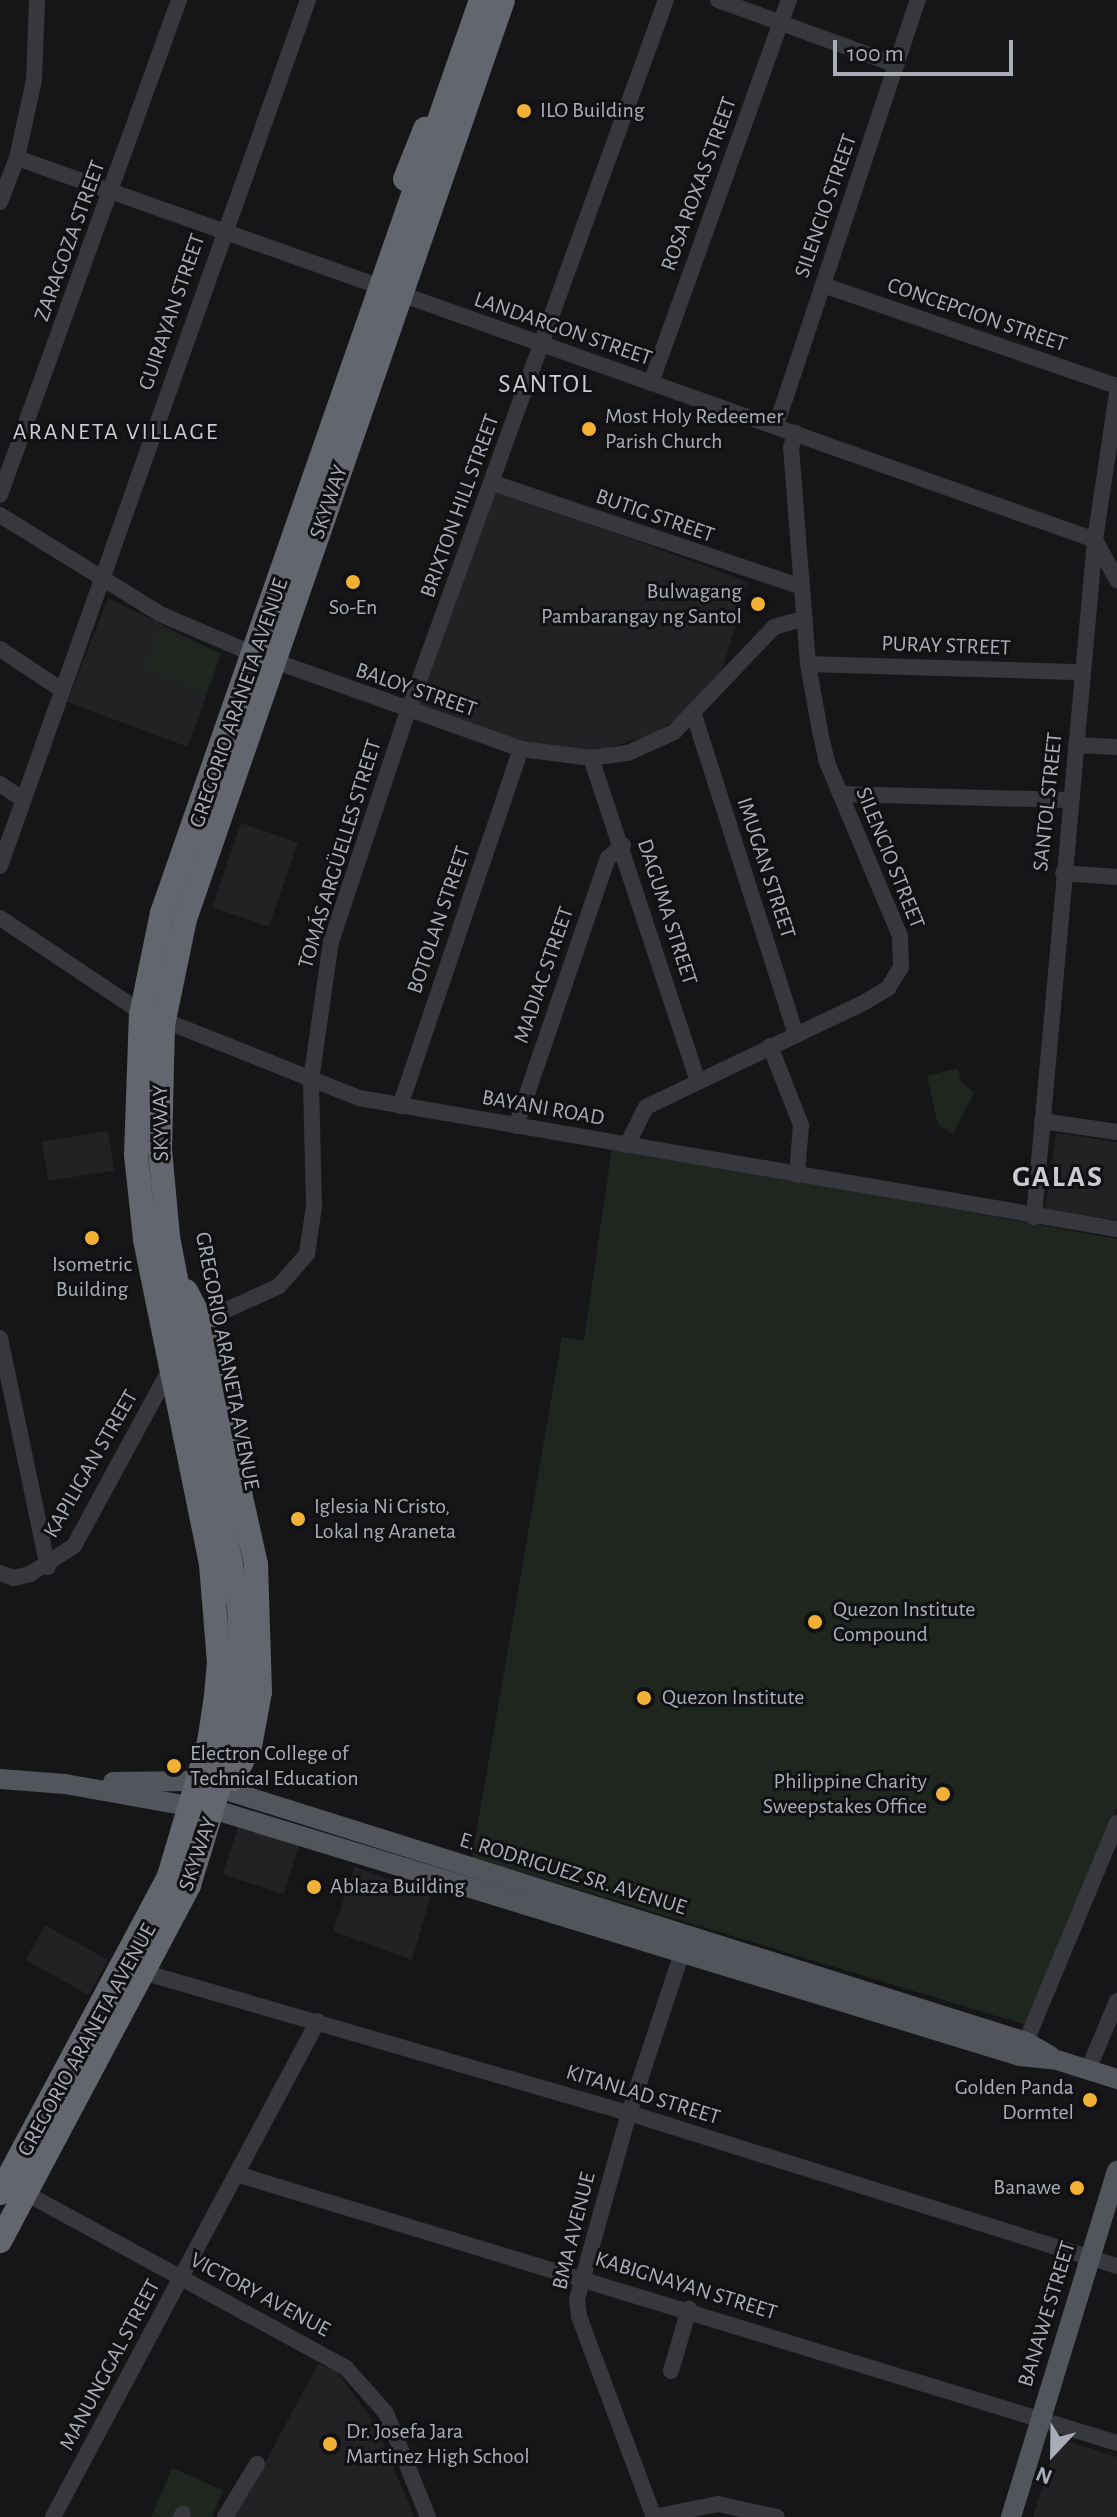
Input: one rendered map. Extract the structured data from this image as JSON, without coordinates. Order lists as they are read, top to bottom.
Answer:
{
  "streets": {
    "highway": ["SKYWAY"],
    "main road": ["GREGORIO ARANETA AVENUE", "E. RODRIGUEZ SR. AVENUE", "BANAWE STREET"],
    "street": [
      "ROSA ROXAS STREET",
      "SILENCIO STREET",
      "ZARAGOZA STREET",
      "GUIRAYAN STREET",
      "CONCEPCION STREET",
      "LANDARGON STREET",
      "BRIXTON HILL STREET",
      "BUTIG STREET",
      "PURAY STREET",
      "BALOY STREET",
      "SANTOL STREET",
      "TOMÁS ARGÜELLES STREET",
      "IMUGAN STREET",
      "DAGUMA STREET",
      "BOTOLAN STREET",
      "MADIAC STREET",
      "BAYANI ROAD",
      "KAPILIGAN STREET",
      "KITANLAD STREET",
      "BMA AVENUE",
      "KABIGNAYAN STREET",
      "VICTORY AVENUE",
      "MANUNGGAL STREET"
    ]
  },
  "crossings": [
    ["ROSA ROXAS STREET", "LANDARGON STREET"],
    ["SILENCIO STREET", "CONCEPCION STREET"],
    ["SILENCIO STREET", "LANDARGON STREET"],
    ["SILENCIO STREET", "BUTIG STREET"],
    ["SILENCIO STREET", "PURAY STREET"],
    ["SILENCIO STREET", "BALOY STREET"],
    ["SILENCIO STREET", "IMUGAN STREET"],
    ["SILENCIO STREET", "DAGUMA STREET"],
    ["SILENCIO STREET", "BAYANI ROAD"],
    ["ZARAGOZA STREET", "LANDARGON STREET"],
    ["GUIRAYAN STREET", "LANDARGON STREET"],
    ["GUIRAYAN STREET", "BALOY STREET"],
    ["LANDARGON STREET", "BRIXTON HILL STREET"],
    ["LANDARGON STREET", "GREGORIO ARANETA AVENUE"],
    ["LANDARGON STREET", "SANTOL STREET"],
    ["SKYWAY", "GREGORIO ARANETA AVENUE"],
    ["SKYWAY", "E. RODRIGUEZ SR. AVENUE"],
    ["SKYWAY", "VICTORY AVENUE"],
    ["BRIXTON HILL STREET", "BUTIG STREET"],
    ["BRIXTON HILL STREET", "BALOY STREET"],
    ["BRIXTON HILL STREET", "TOMÁS ARGÜELLES STREET"],
    ["PURAY STREET", "SANTOL STREET"],
    ["BALOY STREET", "GREGORIO ARANETA AVENUE"],
    ["BALOY STREET", "TOMÁS ARGÜELLES STREET"],
    ["BALOY STREET", "IMUGAN STREET"],
    ["BALOY STREET", "DAGUMA STREET"],
    ["BALOY STREET", "BOTOLAN STREET"],
    ["GREGORIO ARANETA AVENUE", "TOMÁS ARGÜELLES STREET"],
    ["GREGORIO ARANETA AVENUE", "BAYANI ROAD"],
    ["GREGORIO ARANETA AVENUE", "KAPILIGAN STREET"],
    ["GREGORIO ARANETA AVENUE", "E. RODRIGUEZ SR. AVENUE"],
    ["GREGORIO ARANETA AVENUE", "KITANLAD STREET"],
    ["GREGORIO ARANETA AVENUE", "VICTORY AVENUE"],
    ["SANTOL STREET", "BAYANI ROAD"],
    ["TOMÁS ARGÜELLES STREET", "BAYANI ROAD"],
    ["DAGUMA STREET", "MADIAC STREET"],
    ["BOTOLAN STREET", "BAYANI ROAD"],
    ["MADIAC STREET", "BAYANI ROAD"],
    ["E. RODRIGUEZ SR. AVENUE", "BMA AVENUE"],
    ["KITANLAD STREET", "BMA AVENUE"],
    ["KITANLAD STREET", "BANAWE STREET"],
    ["KITANLAD STREET", "MANUNGGAL STREET"],
    ["BMA AVENUE", "KABIGNAYAN STREET"],
    ["KABIGNAYAN STREET", "BANAWE STREET"],
    ["KABIGNAYAN STREET", "MANUNGGAL STREET"],
    ["VICTORY AVENUE", "MANUNGGAL STREET"]
  ],
  "districts": ["SANTOL", "ARANETA VILLAGE", "GALAS"],
  "places": [
    "ILO Building",
    "Most Holy Redeemer Parish Church",
    "So-En",
    "Bulwagang Pambarangay ng Santol",
    "Isometric Building",
    "Iglesia Ni Cristo, Lokal ng Araneta",
    "Quezon Institute Compound",
    "Quezon Institute",
    "Electron College of Technical Education",
    "Philippine Charity Sweepstakes Office",
    "Ablaza Building",
    "Golden Panda Dormtel",
    "Banawe",
    "Dr. Josefa Jara Martinez High School"
  ],
  "scale_bar": "100 m",
  "north": "bottom"
}
